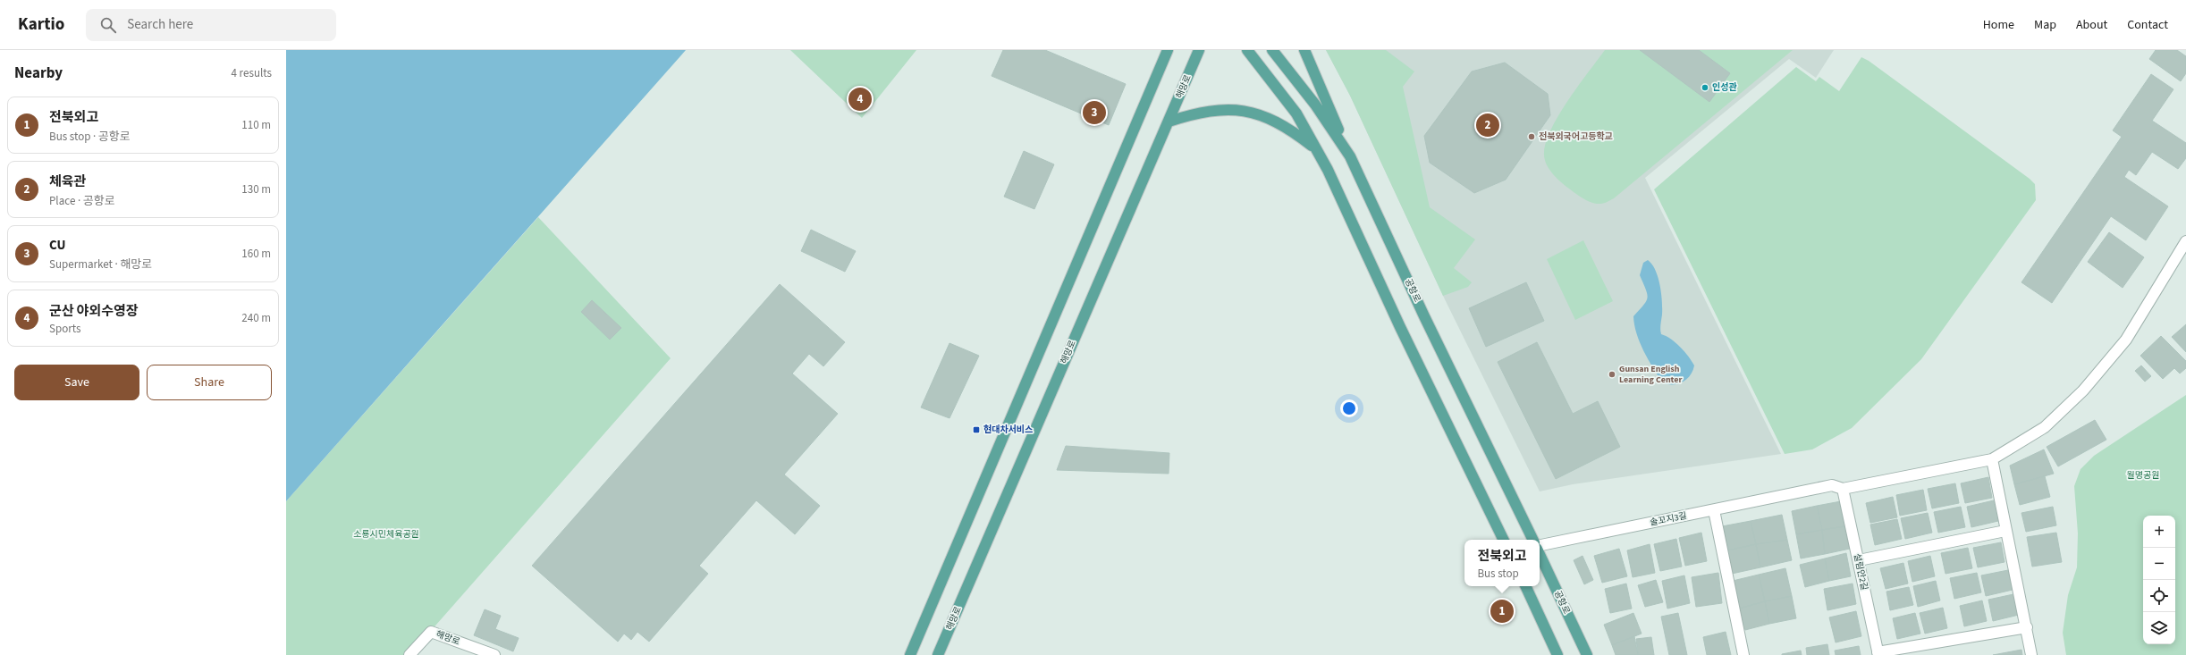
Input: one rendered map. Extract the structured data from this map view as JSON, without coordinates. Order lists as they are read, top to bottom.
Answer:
{
  "streets": {
    "main road": ["해망로", "공항로"],
    "street": ["솔꼬지3길", "설림안2길"]
  },
  "crossings": [
    ["솔꼬지3길", "설림안2길"]
  ],
  "parks": ["월명공원", "소룡시민체육공원"],
  "places": {
    "other": ["인성관", "전북외국어고등학교", "Gunsan English Learning Center"],
    "transit": ["현대차서비스"]
  },
  "page": {
    "header": "Kartio",
    "search": "Search here",
    "nav": [
      "Home",
      "Map",
      "About",
      "Contact"
    ],
    "heading": ["Nearby", "4 results"],
    "pins": [
      "4",
      "3",
      "2",
      "1"
    ],
    "list": [
      {
        "mark": "1",
        "name": "전북외고",
        "note": "Bus stop · 공항로",
        "value": "110 m"
      },
      {
        "mark": "2",
        "name": "체육관",
        "note": "Place · 공항로",
        "value": "130 m"
      },
      {
        "mark": "3",
        "name": "CU",
        "note": "Supermarket · 해망로",
        "value": "160 m"
      },
      {
        "mark": "4",
        "name": "군산 야외수영장",
        "note": "Sports",
        "value": "240 m"
      }
    ],
    "buttons": ["Save", "Share"],
    "map_buttons": ["+", "−"],
    "popup": ["전북외고", "Bus stop"]
  }
}
